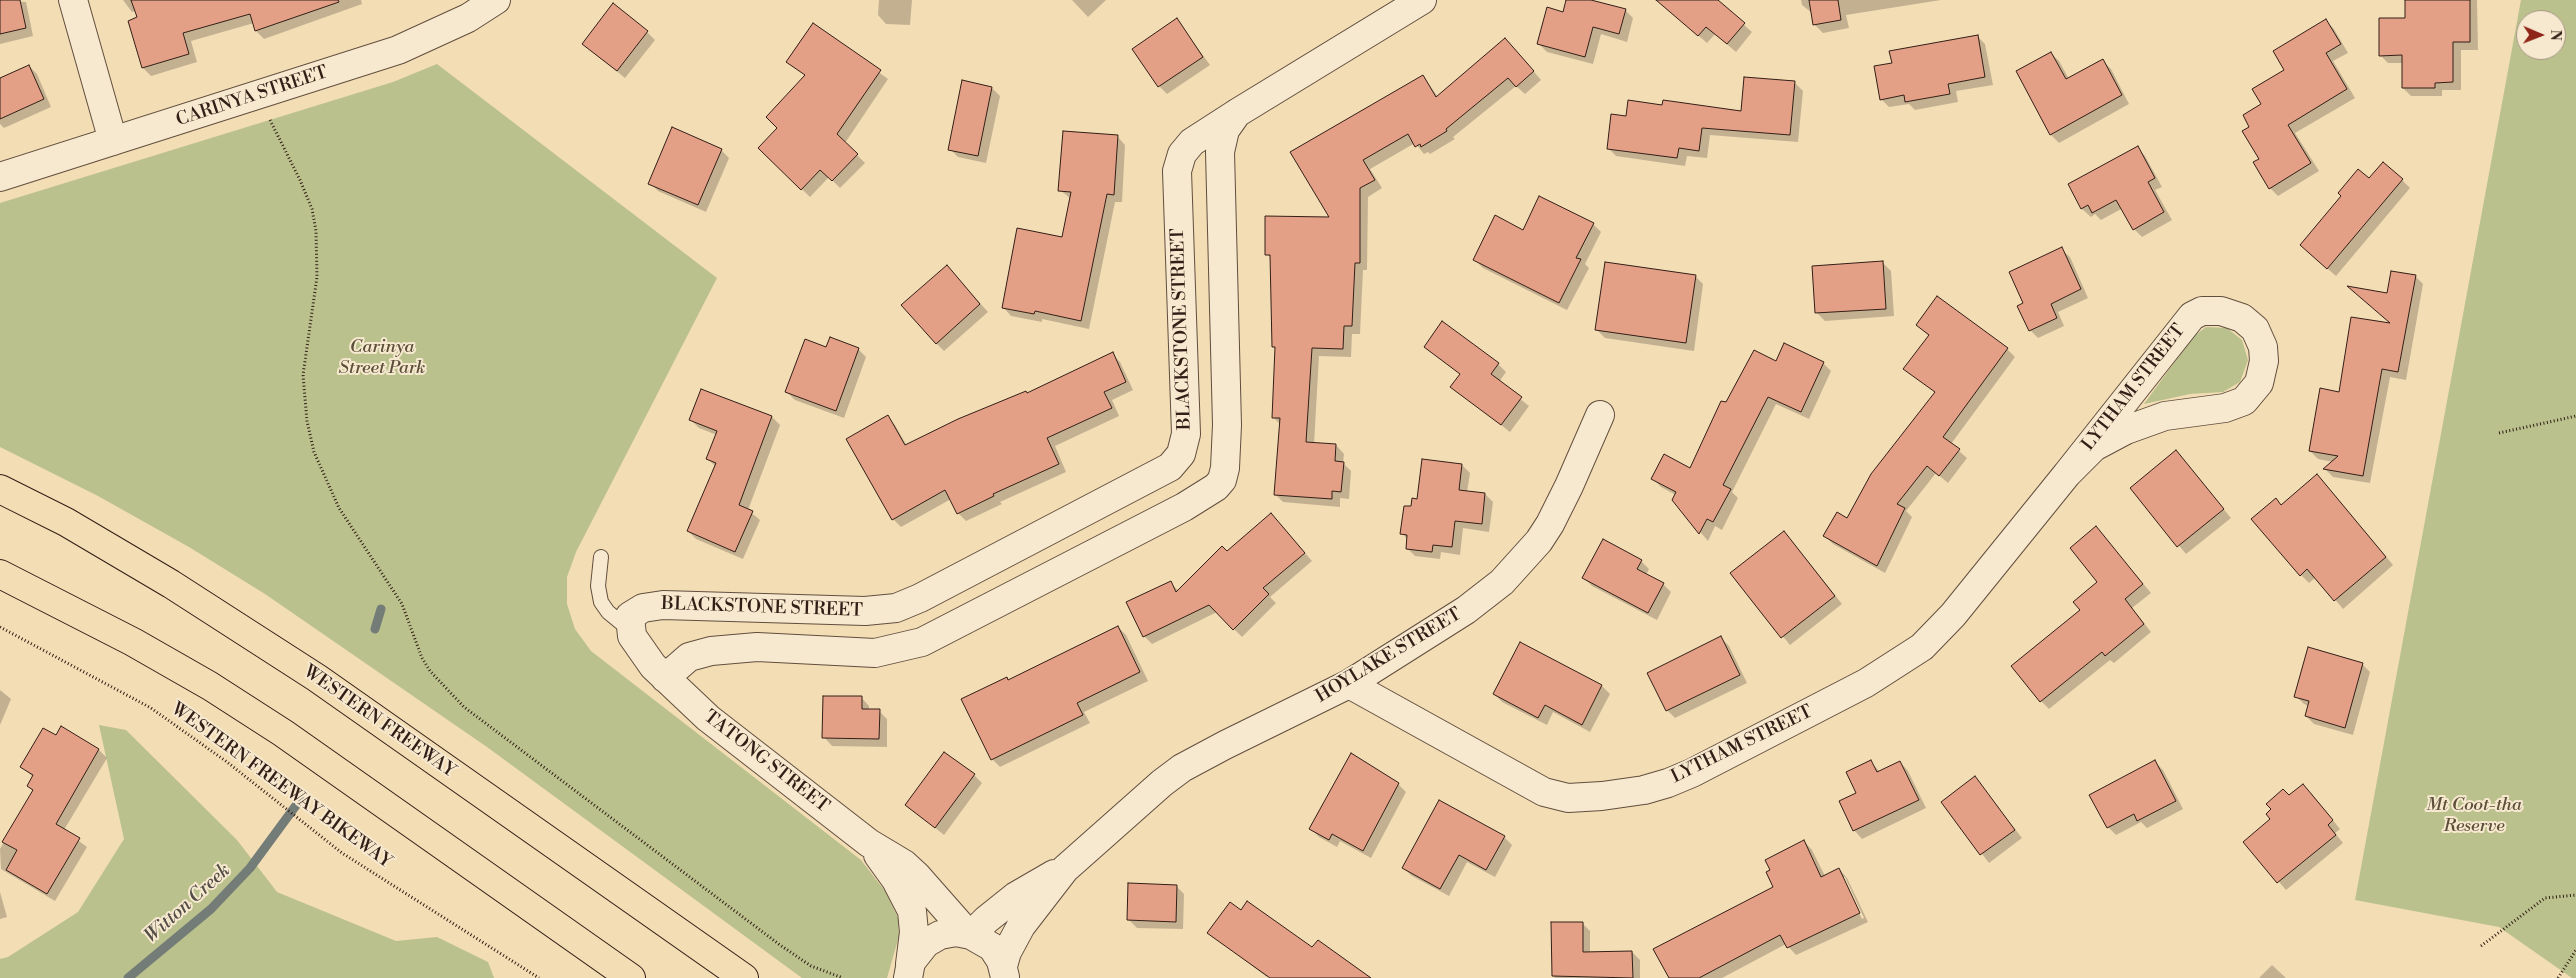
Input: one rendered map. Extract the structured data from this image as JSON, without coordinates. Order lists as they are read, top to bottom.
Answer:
{
  "streets": {
    "highway": ["WESTERN FREEWAY"],
    "street": [
      "CARINYA STREET",
      "BLACKSTONE STREET",
      "LYTHAM STREET",
      "HOYLAKE STREET",
      "TATONG STREET"
    ],
    "path": ["WESTERN FREEWAY BIKEWAY"]
  },
  "crossings": [
    ["LYTHAM STREET", "HOYLAKE STREET"],
    ["HOYLAKE STREET", "TATONG STREET"]
  ],
  "water": ["Witton Creek"],
  "parks": ["Carinya Street Park", "Mt Coot-tha Reserve"],
  "north": "right"
}
